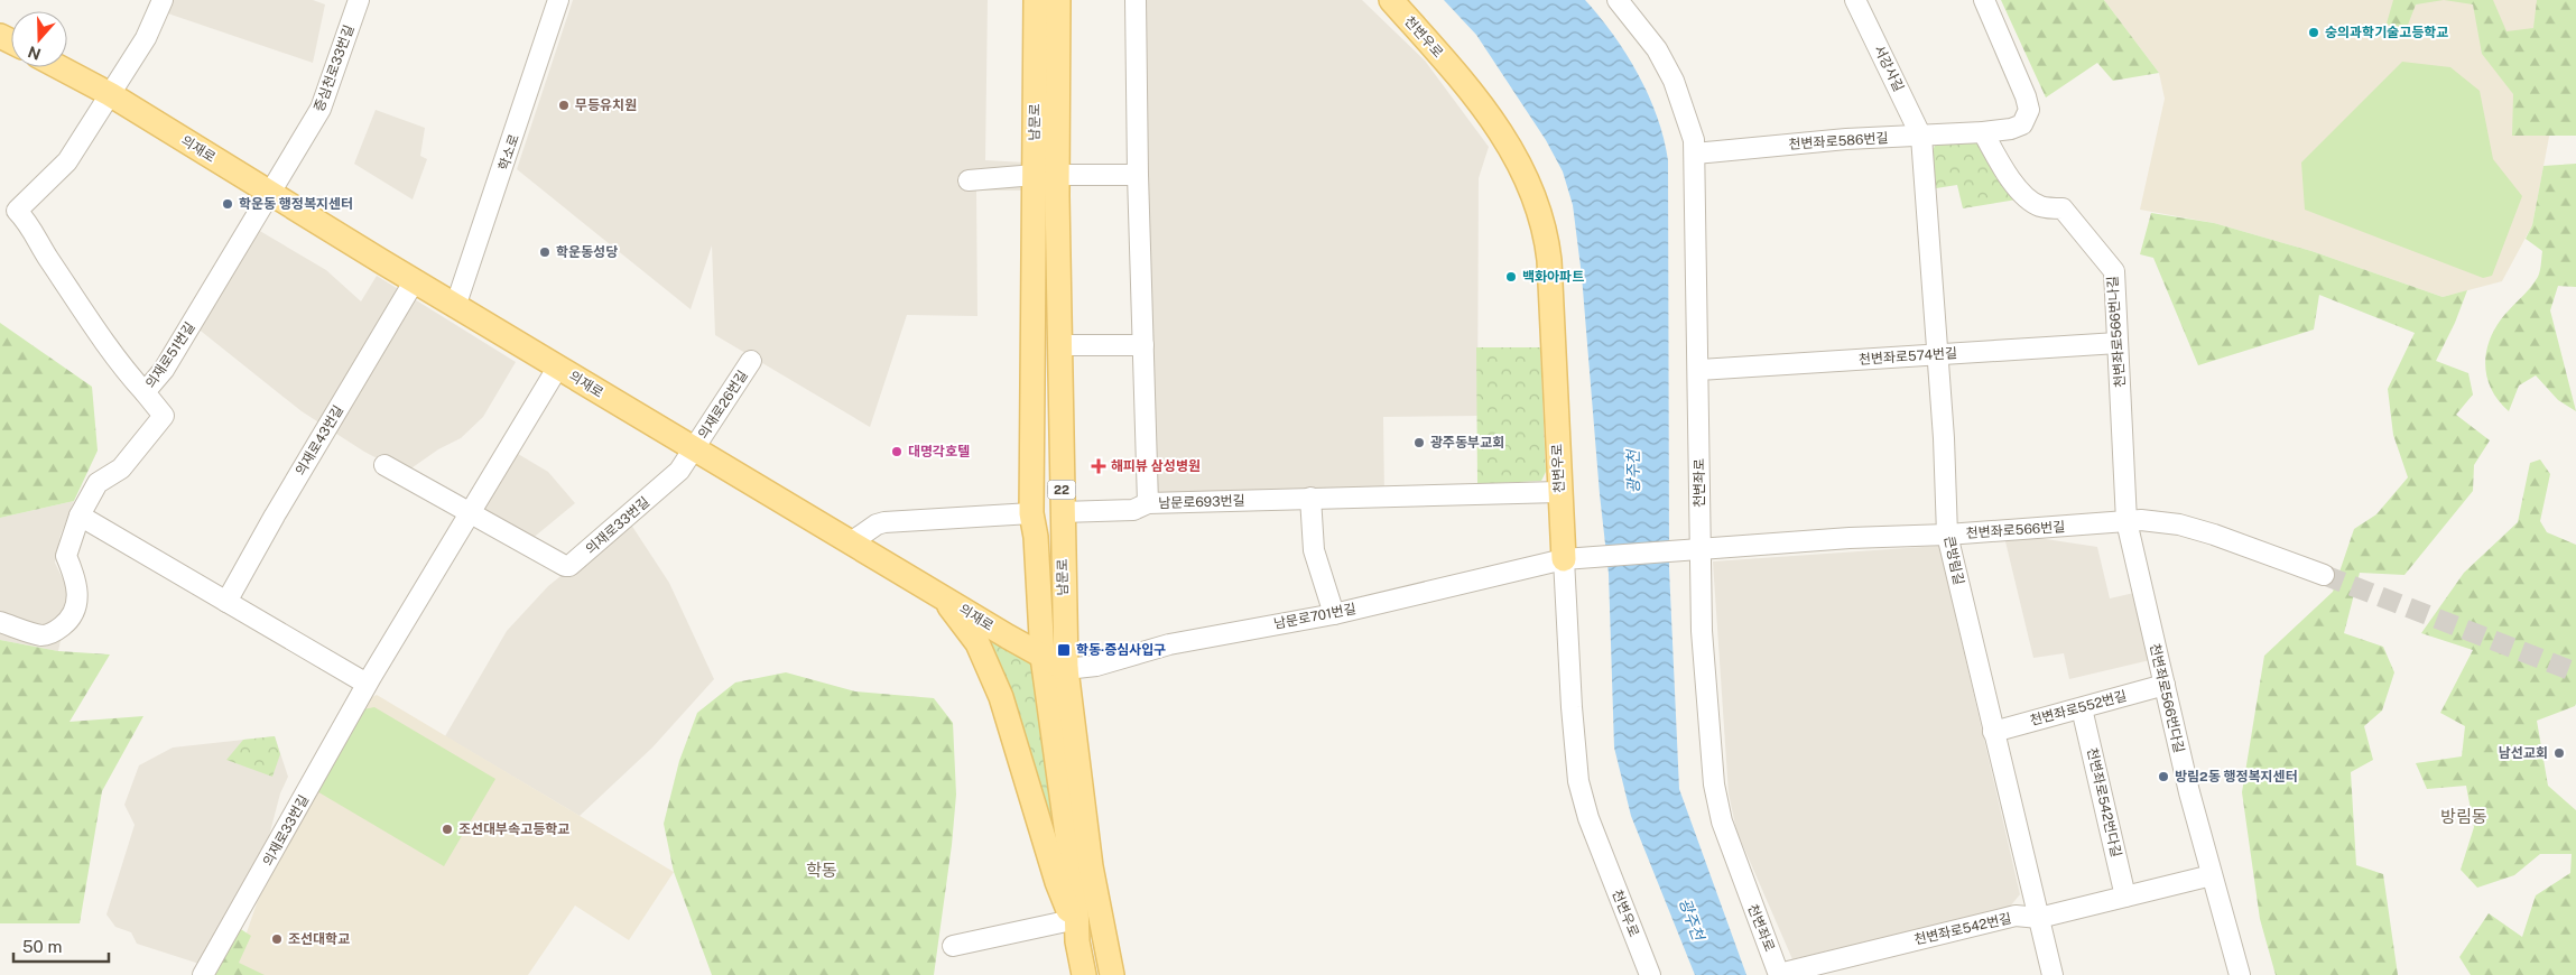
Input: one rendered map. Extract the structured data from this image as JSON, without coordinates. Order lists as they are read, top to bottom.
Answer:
{
  "streets": {
    "main road": [
      "천변우로",
      "남문로",
      "의재로",
      "22"
    ],
    "street": [
      "증심천로33번길",
      "서강사길",
      "천변좌로586번길",
      "학소로",
      "천변좌로566번나길",
      "의재로51번길",
      "천변좌로574번길",
      "의재로26번길",
      "의재로43번길",
      "천변좌로",
      "남문로693번길",
      "의재로33번길",
      "천변좌로566번길",
      "큰방림길",
      "남문로701번길",
      "천변좌로566번다길",
      "천변좌로552번길",
      "천변좌로542번다길",
      "천변좌로542번길"
    ]
  },
  "crossings": [
    ["천변우로", "남문로693번길"],
    ["천변우로", "천변좌로566번길"],
    ["천변우로", "남문로701번길"],
    ["증심천로33번길", "의재로"],
    ["증심천로33번길", "의재로51번길"],
    ["서강사길", "천변좌로586번길"],
    ["서강사길", "큰방림길"],
    ["남문로", "의재로"],
    ["남문로", "남문로693번길"],
    ["남문로", "남문로701번길"],
    ["천변좌로586번길", "천변좌로566번나길"],
    ["천변좌로586번길", "천변좌로"],
    ["천변좌로586번길", "큰방림길"],
    ["의재로", "학소로"],
    ["의재로", "의재로51번길"],
    ["의재로", "의재로26번길"],
    ["의재로", "의재로43번길"],
    ["의재로", "의재로33번길"],
    ["의재로", "남문로701번길"],
    ["천변좌로566번나길", "천변좌로574번길"],
    ["천변좌로566번나길", "천변좌로566번길"],
    ["천변좌로566번나길", "천변좌로566번다길"],
    ["천변좌로574번길", "천변좌로"],
    ["천변좌로574번길", "큰방림길"],
    ["의재로26번길", "의재로33번길"],
    ["천변좌로", "천변좌로566번길"],
    ["천변좌로", "천변좌로542번길"],
    ["천변좌로566번길", "큰방림길"],
    ["천변좌로566번길", "남문로701번길"],
    ["천변좌로566번길", "천변좌로566번다길"],
    ["큰방림길", "천변좌로552번길"],
    ["큰방림길", "천변좌로542번길"],
    ["천변좌로566번다길", "천변좌로552번길"],
    ["천변좌로566번다길", "천변좌로542번길"],
    ["천변좌로552번길", "천변좌로542번다길"],
    ["천변좌로542번다길", "천변좌로542번길"]
  ],
  "districts": ["방림동", "학동"],
  "water": ["광주천"],
  "places": {
    "other": [
      "숭의과학기술고등학교",
      "무등유치원",
      "학운동 행정복지센터",
      "학운동성당",
      "백화아파트",
      "광주동부교회",
      "대명각호텔",
      "남선교회",
      "방림2동 행정복지센터",
      "조선대부속고등학교",
      "조선대학교"
    ],
    "health": ["해피뷰 삼성병원"],
    "transit": ["학동·증심사입구"]
  },
  "scale_bar": "50 m",
  "north": "bottom"
}
